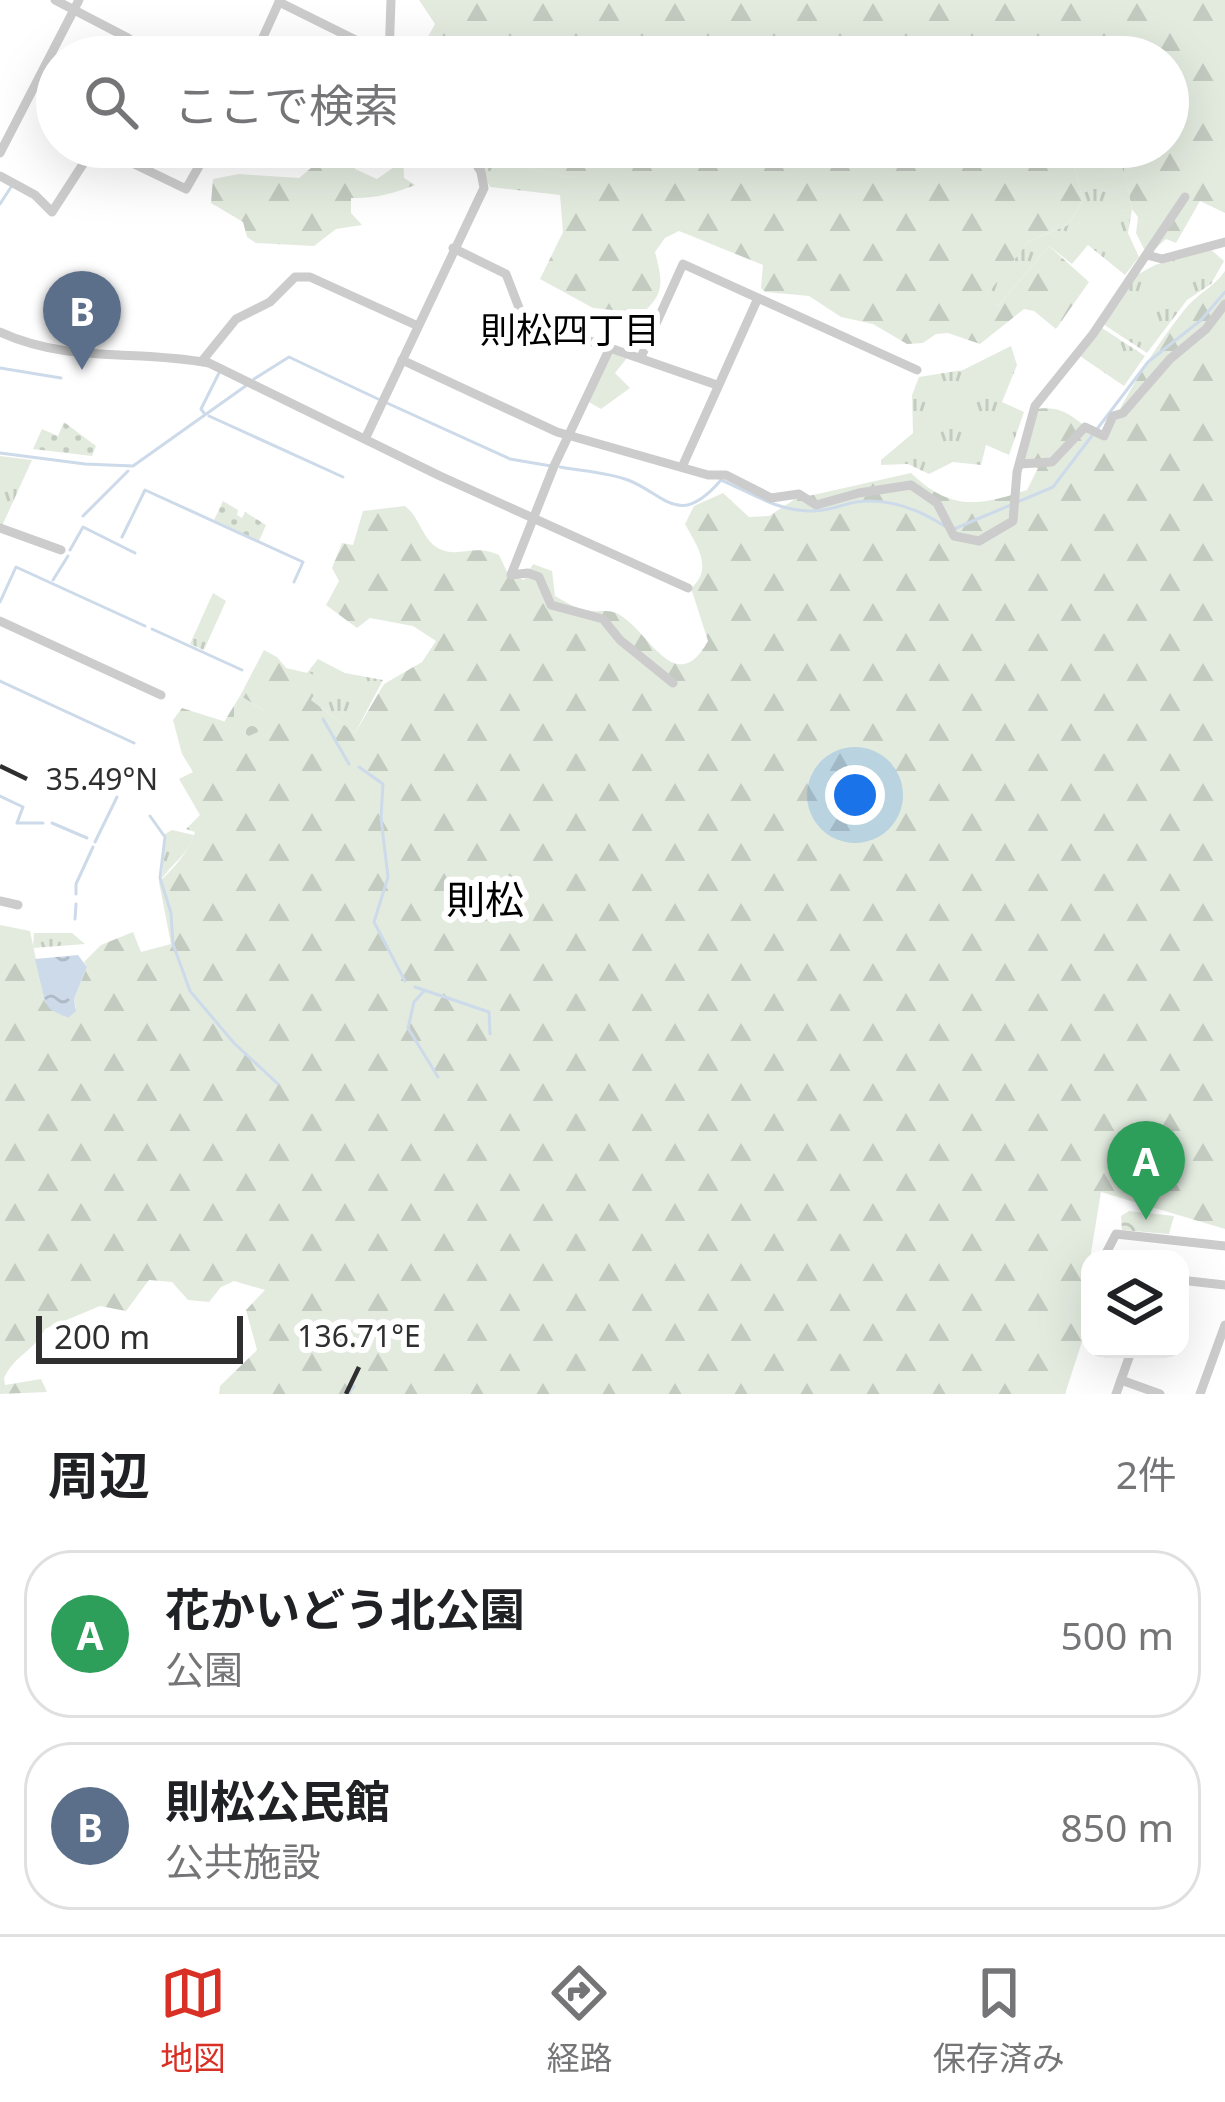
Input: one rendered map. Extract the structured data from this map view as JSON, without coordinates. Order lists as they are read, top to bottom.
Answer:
{
  "districts": ["則松四丁目", "則松"],
  "scale_bar": "200 m",
  "page": {
    "search": "ここで検索",
    "pins": ["B", "A"],
    "scale": "200 m",
    "heading": ["周辺", "2件"],
    "list": [
      {
        "mark": "A",
        "name": "花かいどう北公園",
        "note": "公園",
        "value": "500 m"
      },
      {
        "mark": "B",
        "name": "則松公民館",
        "note": "公共施設",
        "value": "850 m"
      }
    ],
    "nav": ["地図", "経路", "保存済み"]
  },
  "coordinates": ["35.49°N", "136.71°E"]
}
